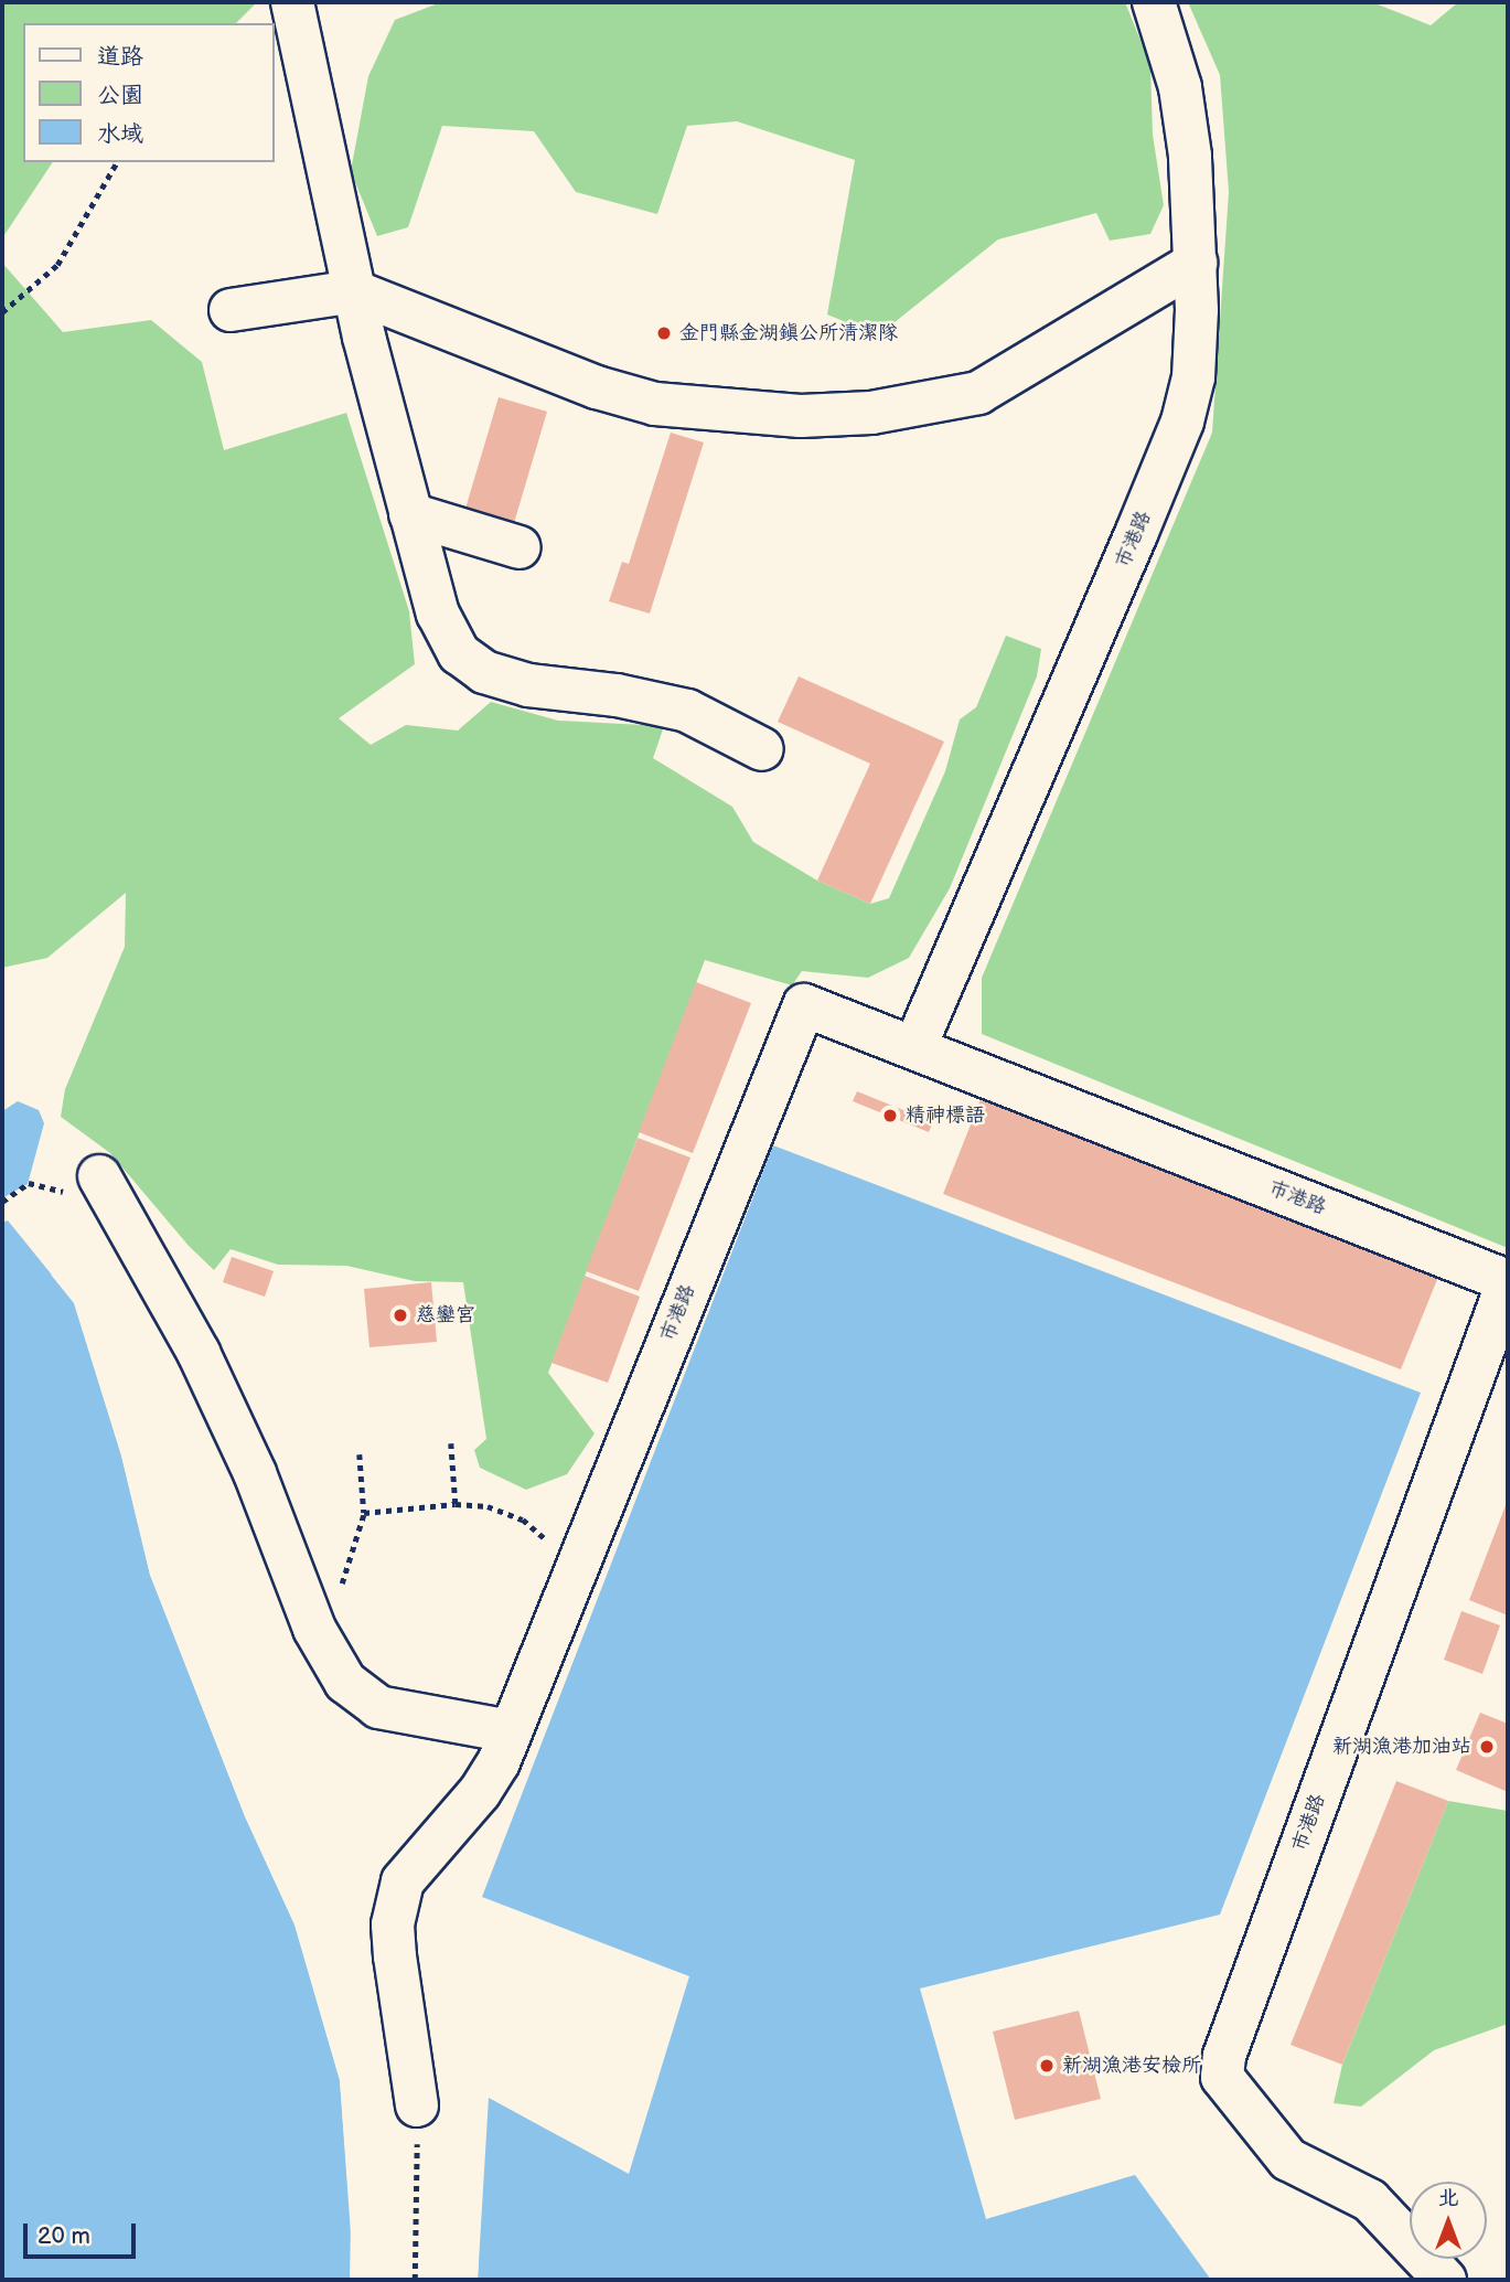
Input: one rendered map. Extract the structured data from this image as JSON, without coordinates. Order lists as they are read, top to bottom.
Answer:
{
  "streets": {
    "street": ["市港路"]
  },
  "places": [
    "金門縣金湖鎮公所清潔隊",
    "精神標語",
    "慈鑾宮",
    "新湖漁港加油站",
    "新湖漁港安檢所"
  ],
  "legend": ["道路", "公園", "水域"],
  "scale_bar": "20 m",
  "north": "top"
}
